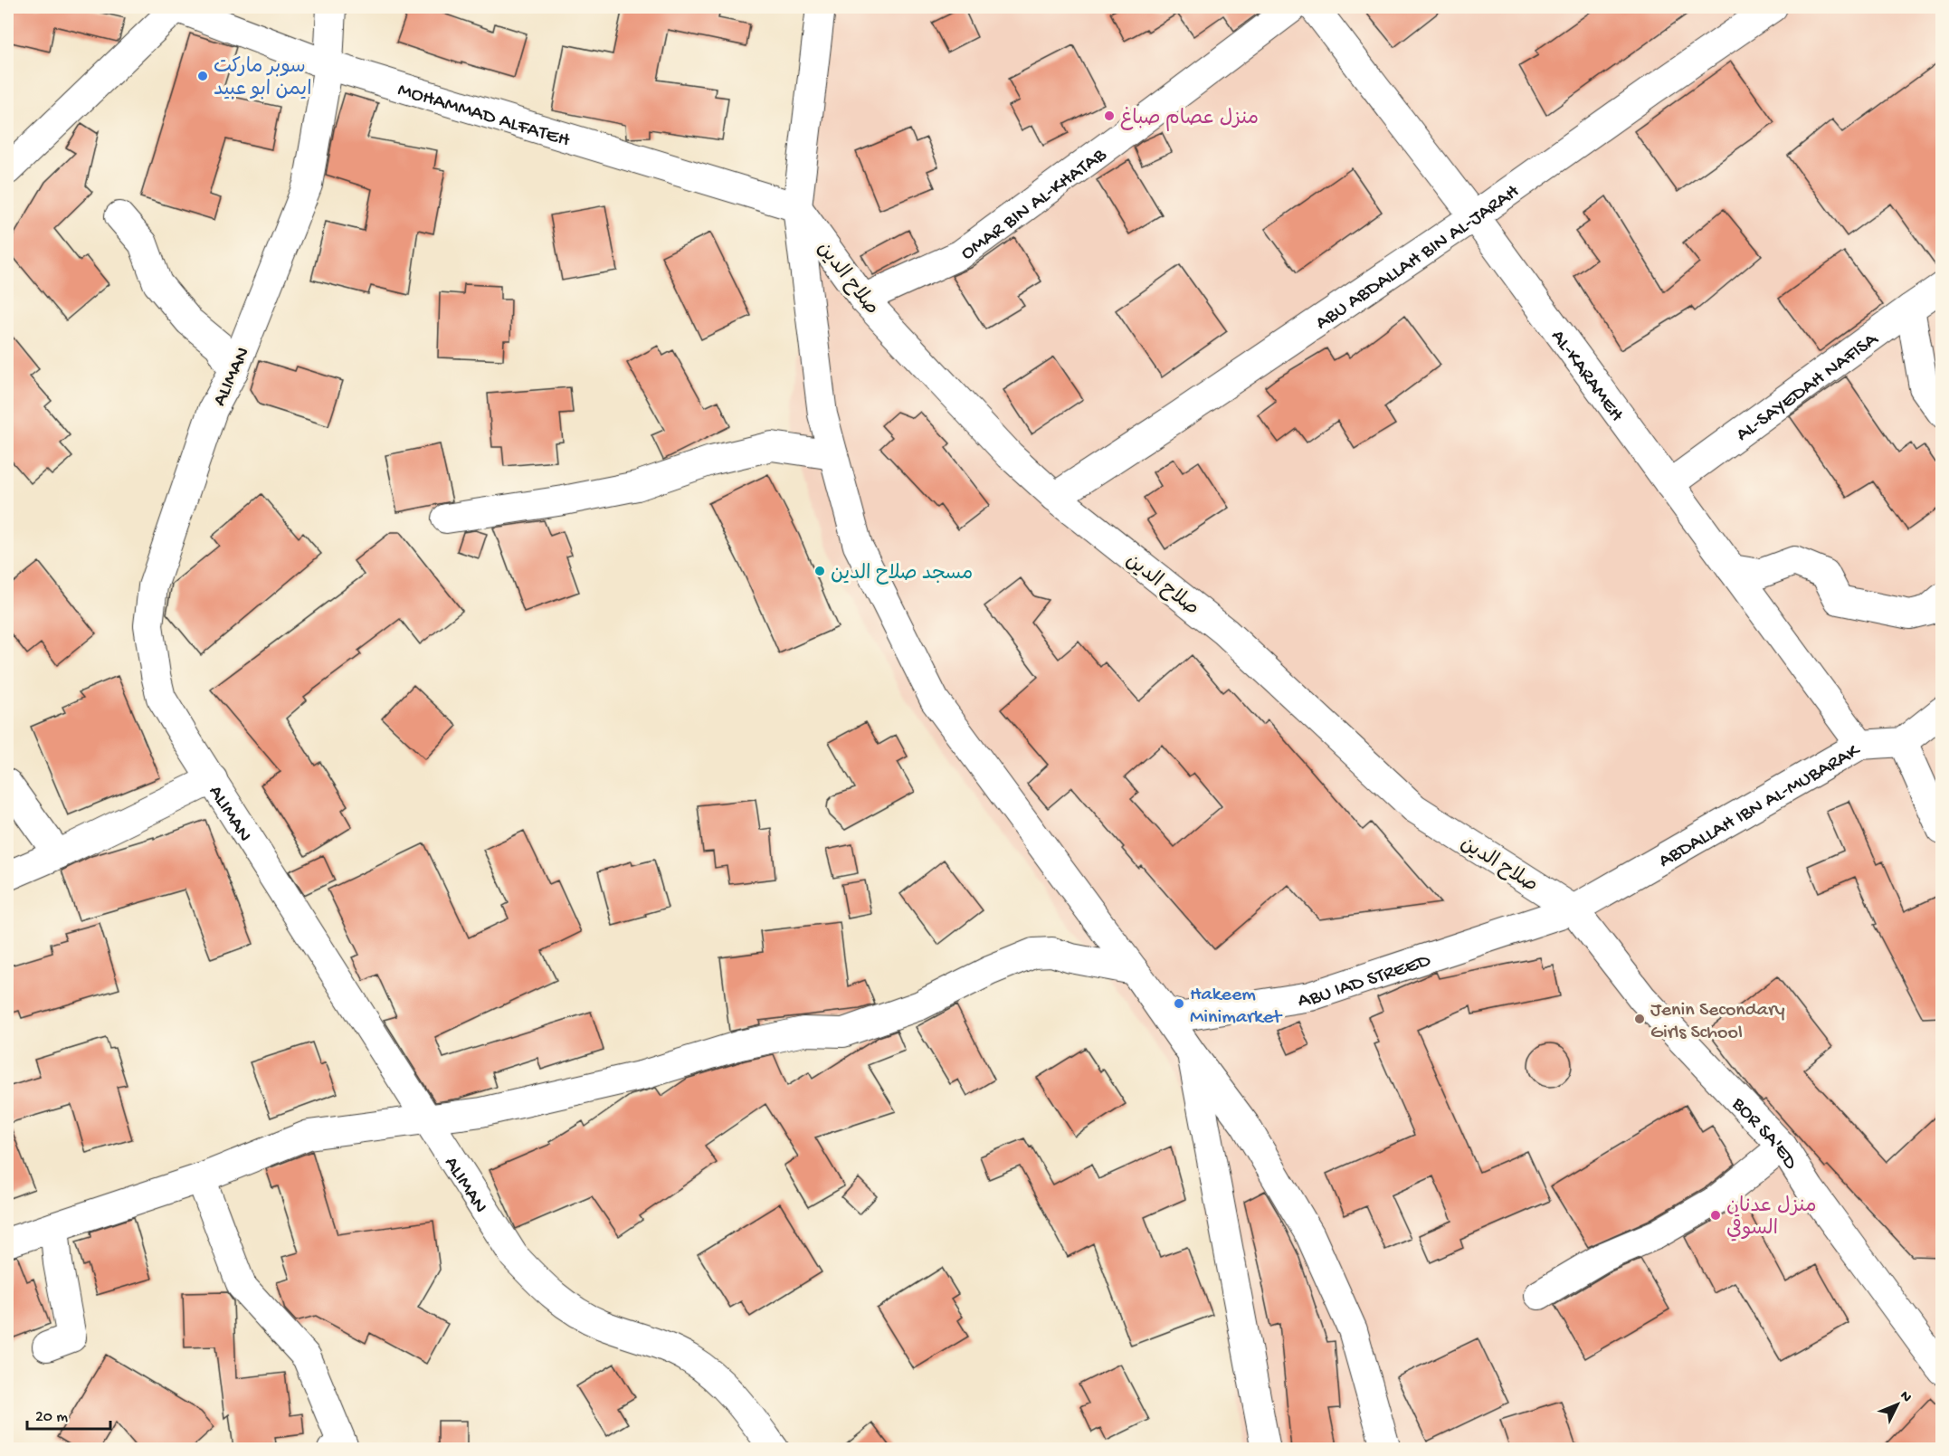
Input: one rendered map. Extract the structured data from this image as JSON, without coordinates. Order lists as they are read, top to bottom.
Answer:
{
  "streets": {
    "street": [
      "MOHAMMAD ALFATEH",
      "OMAR BIN AL-KHATAB",
      "ABU ABDALLAH BIN AL-JARAH",
      "صلاح الدين",
      "AL-KARAMEH",
      "ALIMAN",
      "AL-SAYEDAH NAFISA",
      "ABDALLAH IBN AL-MUBARAK",
      "ABU IAD STREED",
      "BOR SA'ED"
    ]
  },
  "crossings": [
    ["MOHAMMAD ALFATEH", "صلاح الدين"],
    ["MOHAMMAD ALFATEH", "ALIMAN"],
    ["OMAR BIN AL-KHATAB", "صلاح الدين"],
    ["ABU ABDALLAH BIN AL-JARAH", "صلاح الدين"],
    ["ABU ABDALLAH BIN AL-JARAH", "AL-KARAMEH"],
    ["صلاح الدين", "ABDALLAH IBN AL-MUBARAK"],
    ["صلاح الدين", "ABU IAD STREED"],
    ["صلاح الدين", "BOR SA'ED"],
    ["AL-KARAMEH", "AL-SAYEDAH NAFISA"],
    ["AL-KARAMEH", "ABDALLAH IBN AL-MUBARAK"],
    ["ABDALLAH IBN AL-MUBARAK", "ABU IAD STREED"],
    ["ABDALLAH IBN AL-MUBARAK", "BOR SA'ED"],
    ["ABU IAD STREED", "BOR SA'ED"]
  ],
  "places": [
    "سوبر ماركت ايمن ابو عبيد",
    "منزل عصام صباغ",
    "مسجد صلاح الدين",
    "Hakeem Minimarket",
    "Jenin Secondary Girls School",
    "منزل عدنان السوقي"
  ],
  "scale_bar": "20 m",
  "north": "top right"
}
